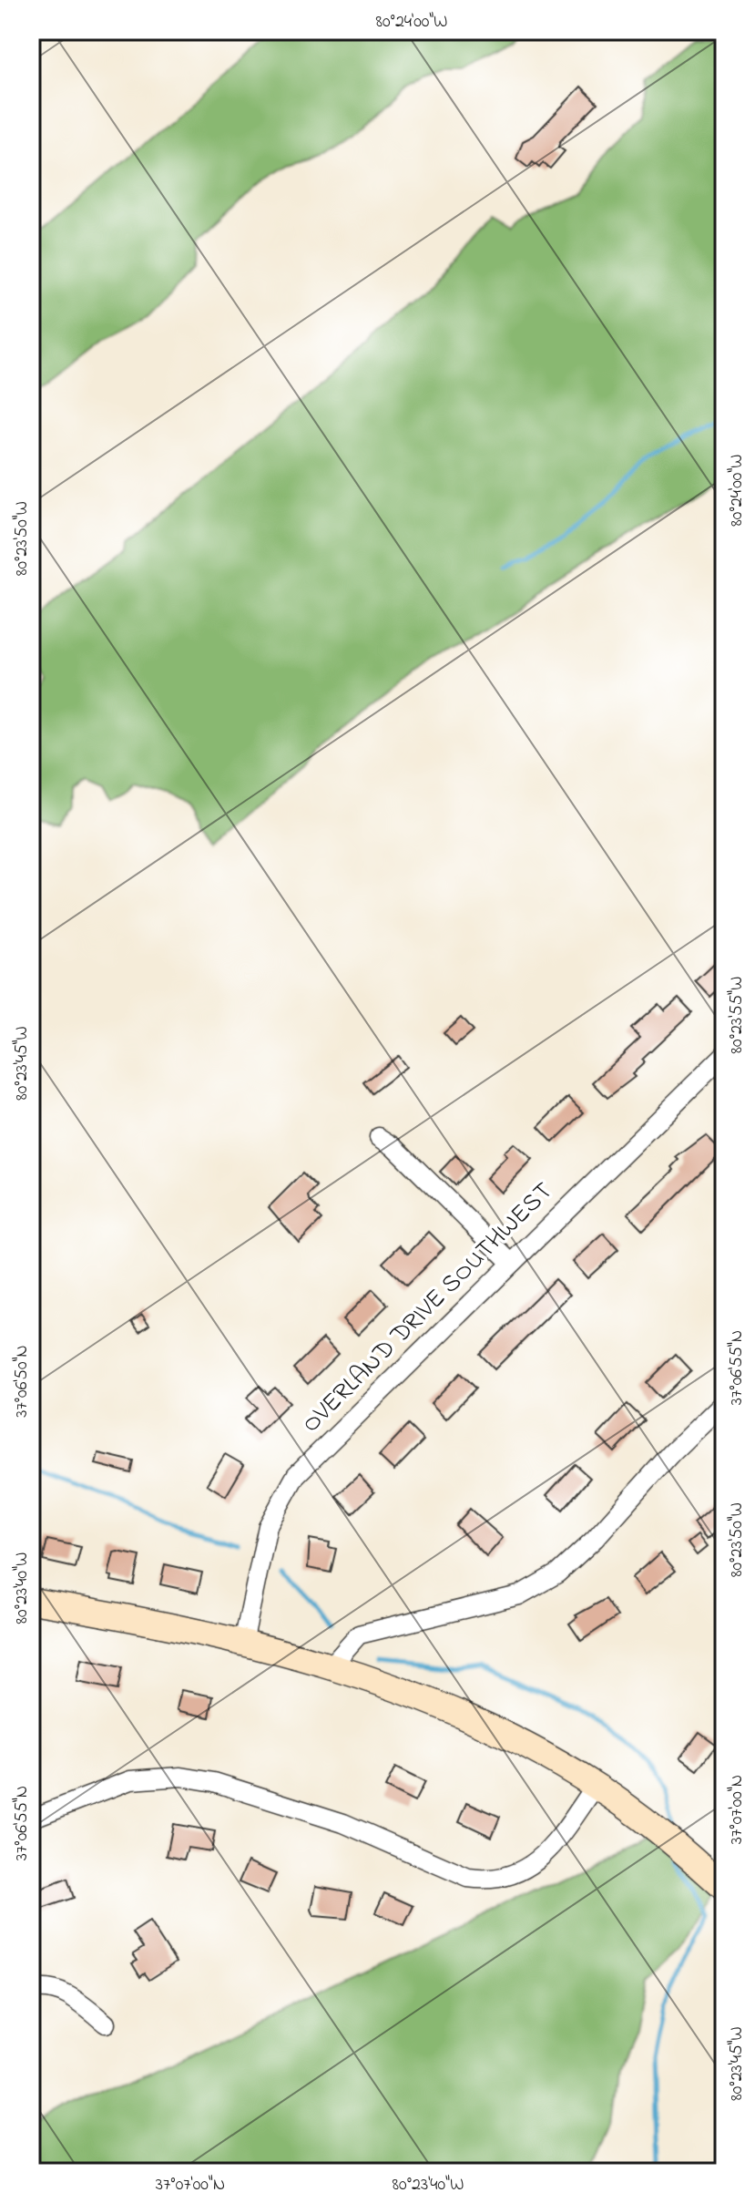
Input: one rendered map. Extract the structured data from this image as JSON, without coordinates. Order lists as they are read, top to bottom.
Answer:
{
  "streets": {
    "street": ["OVERLAND DRIVE SOUTHWEST"]
  },
  "coordinates": [
    "80°24'00\"W",
    "80°23'50\"W",
    "80°23'55\"W",
    "80°23'45\"W",
    "37°06'55\"N",
    "37°06'50\"N",
    "80°23'40\"W",
    "37°07'00\"N"
  ]
}
